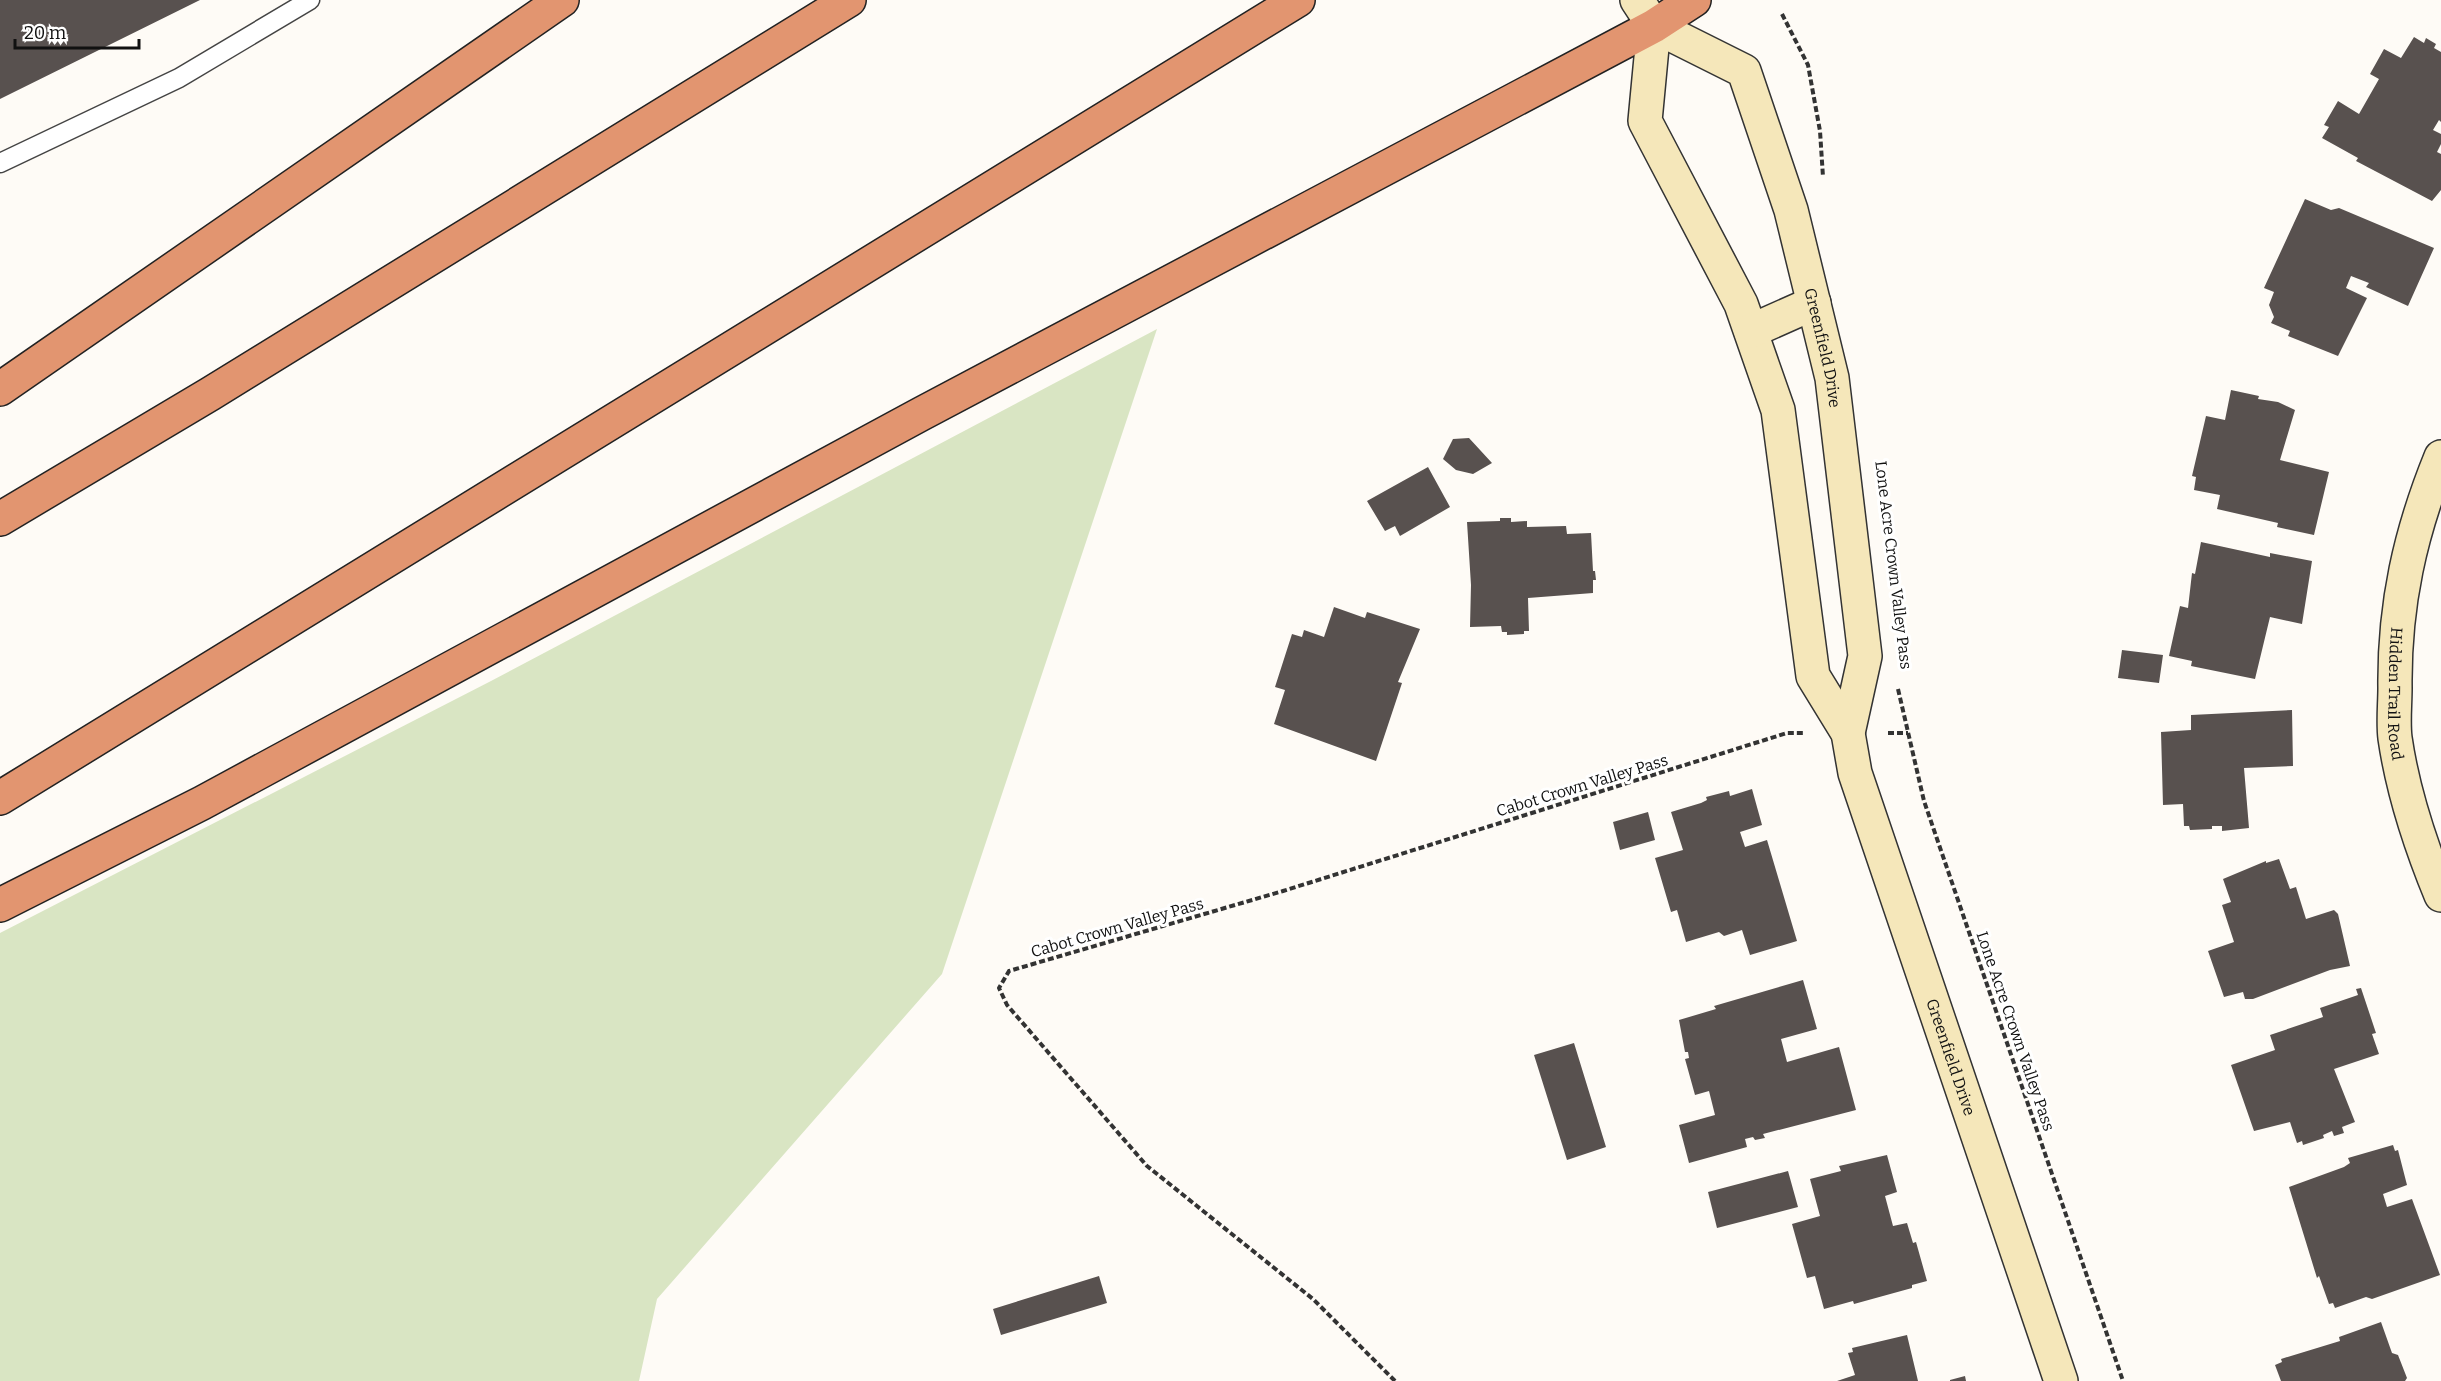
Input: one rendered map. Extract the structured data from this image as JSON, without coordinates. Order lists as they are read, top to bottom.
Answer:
{
  "streets": {
    "street": ["Greenfield Drive", "Hidden Trail Road"],
    "path": ["Lone Acre Crown Valley Pass", "Cabot Crown Valley Pass"]
  },
  "scale_bar": "20 m"
}
